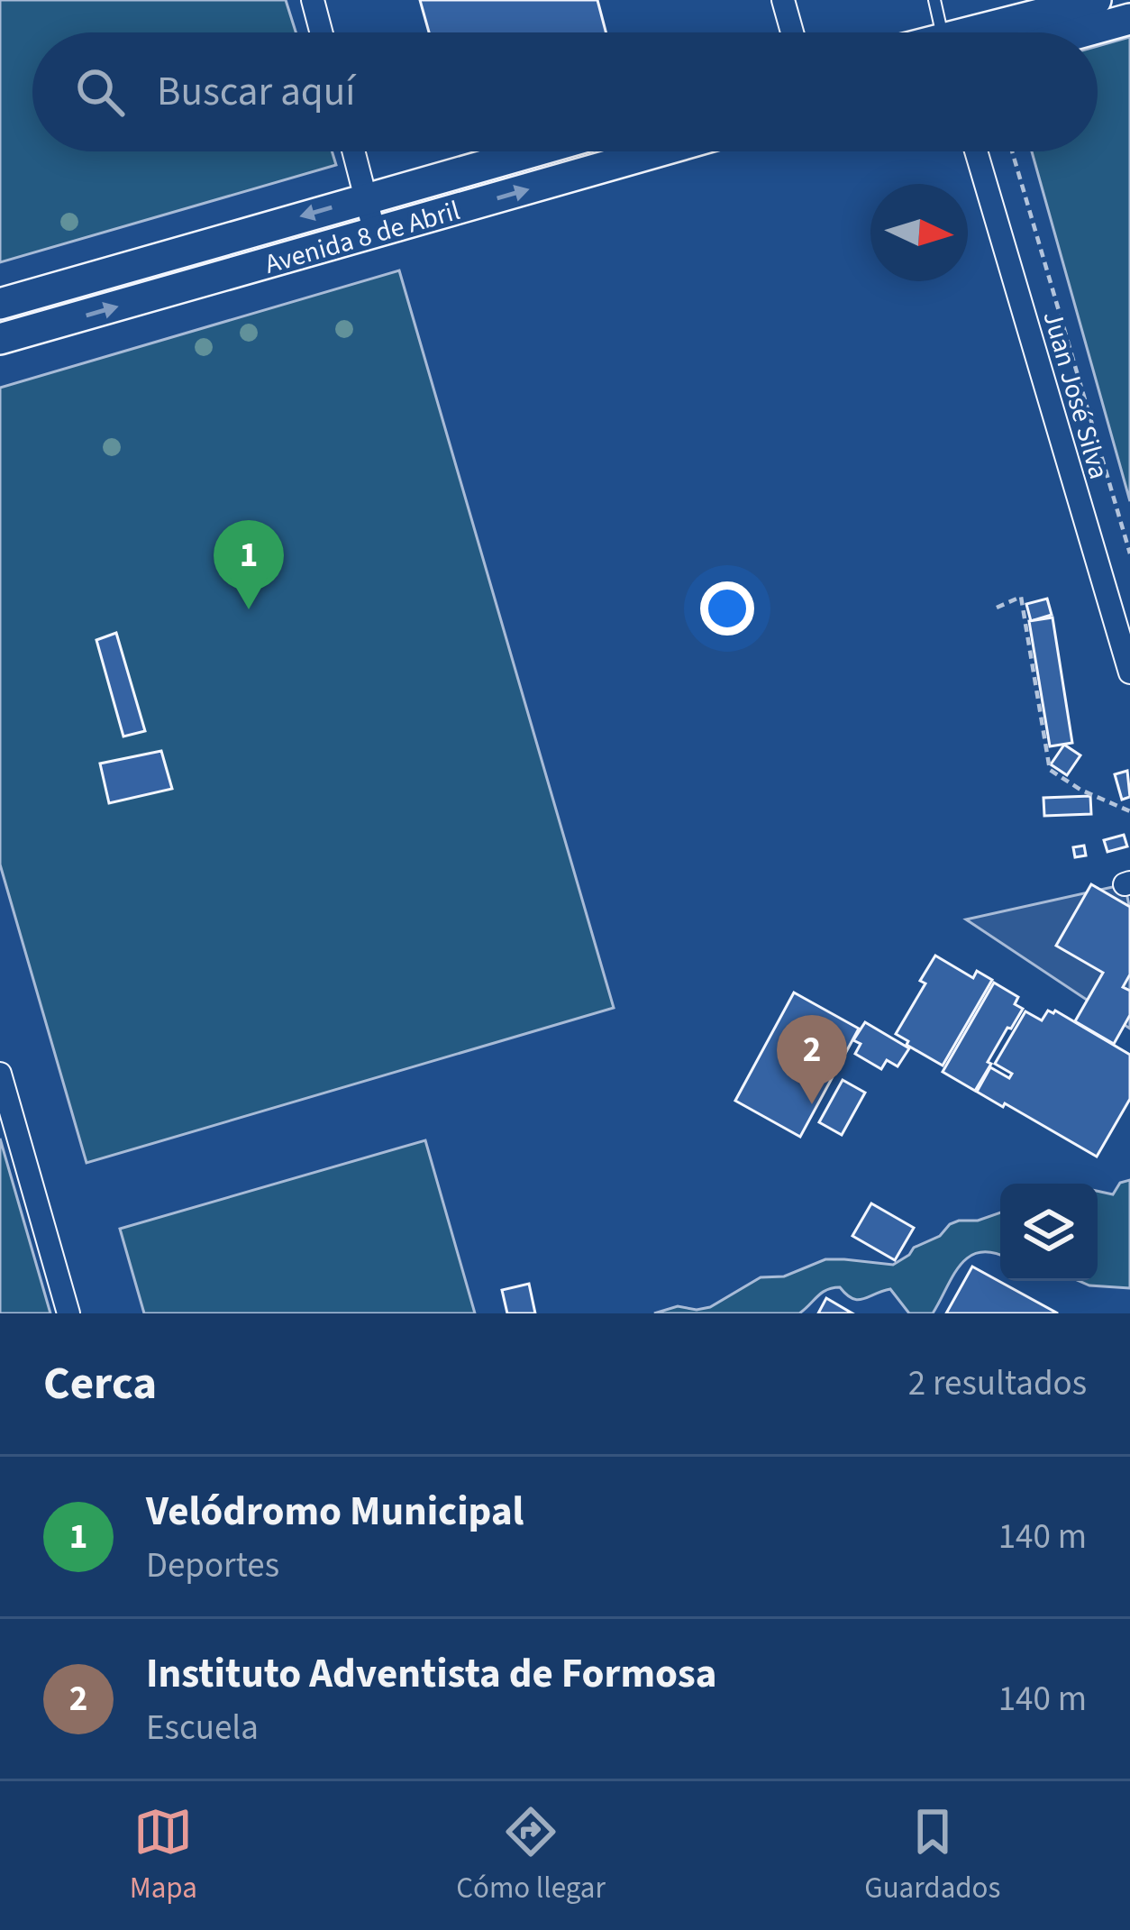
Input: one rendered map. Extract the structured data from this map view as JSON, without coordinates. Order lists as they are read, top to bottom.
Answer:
{
  "streets": {
    "main road": ["Avenida 8 de Abril"],
    "street": ["Juan José Silva"]
  },
  "north": "right",
  "page": {
    "search": "Buscar aquí",
    "pins": ["1", "2"],
    "heading": ["Cerca", "2 resultados"],
    "list": [
      {
        "mark": "1",
        "name": "Velódromo Municipal",
        "note": "Deportes",
        "value": "140 m"
      },
      {
        "mark": "2",
        "name": "Instituto Adventista de Formosa",
        "note": "Escuela",
        "value": "140 m"
      }
    ],
    "nav": ["Mapa", "Cómo llegar", "Guardados"]
  }
}
